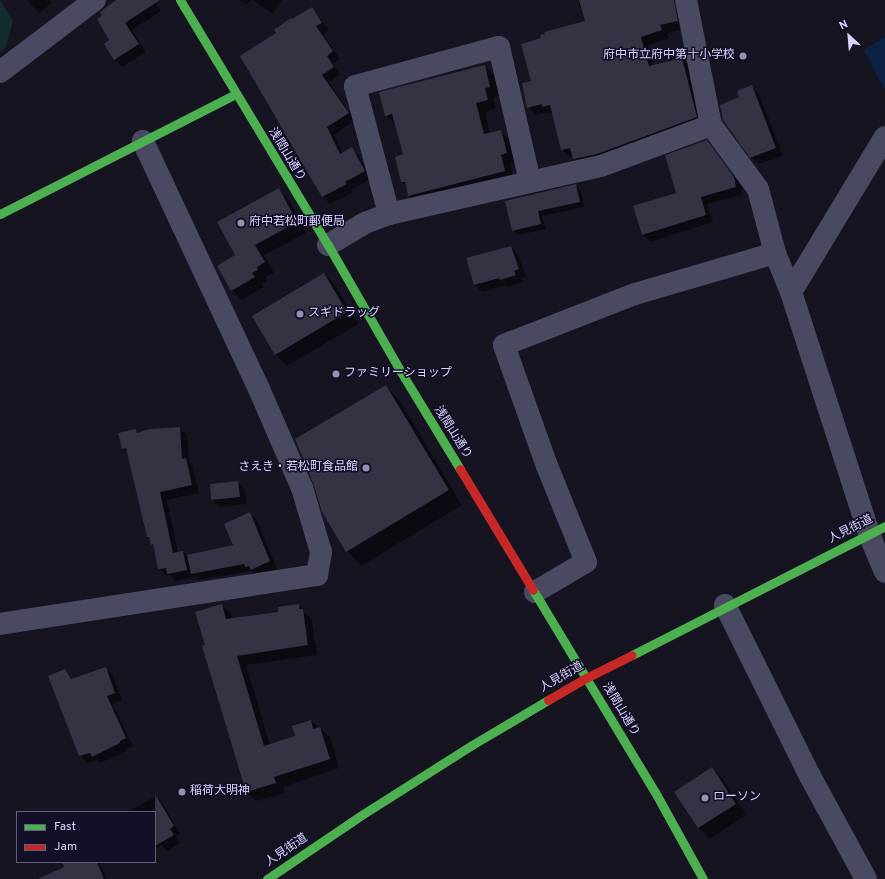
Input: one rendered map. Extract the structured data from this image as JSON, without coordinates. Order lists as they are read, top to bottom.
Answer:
{
  "streets": {
    "street": ["浅間山通り", "人見街道"]
  },
  "crossings": [
    ["浅間山通り", "人見街道"]
  ],
  "places": [
    "府中市立府中第十小学校",
    "府中若松町郵便局",
    "スギドラッグ",
    "ファミリーショップ",
    "さえき・若松町食品館",
    "稲荷大明神",
    "ローソン"
  ],
  "legend": ["Fast", "Jam"],
  "north": "top left"
}
